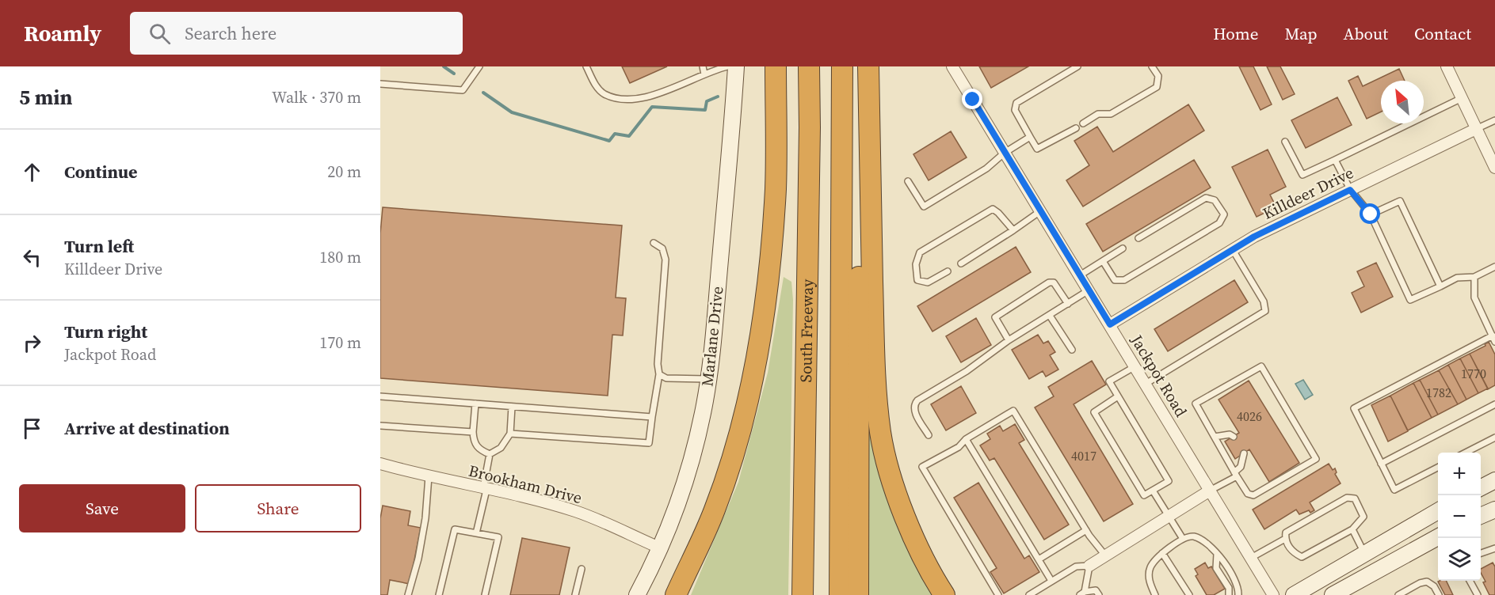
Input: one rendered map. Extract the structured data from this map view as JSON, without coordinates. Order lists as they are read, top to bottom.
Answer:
{
  "streets": {
    "highway": ["South Freeway"],
    "street": [
      "Killdeer Drive",
      "Marlane Drive",
      "Jackpot Road",
      "Brookham Drive"
    ]
  },
  "crossings": [
    ["Killdeer Drive", "Jackpot Road"],
    ["Marlane Drive", "Brookham Drive"]
  ],
  "house_numbers": [
    "1770",
    "1782",
    "4026",
    "4017"
  ],
  "north": "top left",
  "page": {
    "header": "Roamly",
    "search": "Search here",
    "nav": [
      "Home",
      "Map",
      "About",
      "Contact"
    ],
    "heading": ["5 min", "Walk · 370 m"],
    "list": [
      ["Continue", "20 m"],
      ["Turn left", "Killdeer Drive", "180 m"],
      ["Turn right", "Jackpot Road", "170 m"],
      "Arrive at destination"
    ],
    "map_buttons": ["+", "−"],
    "buttons": ["Save", "Share"]
  }
}
